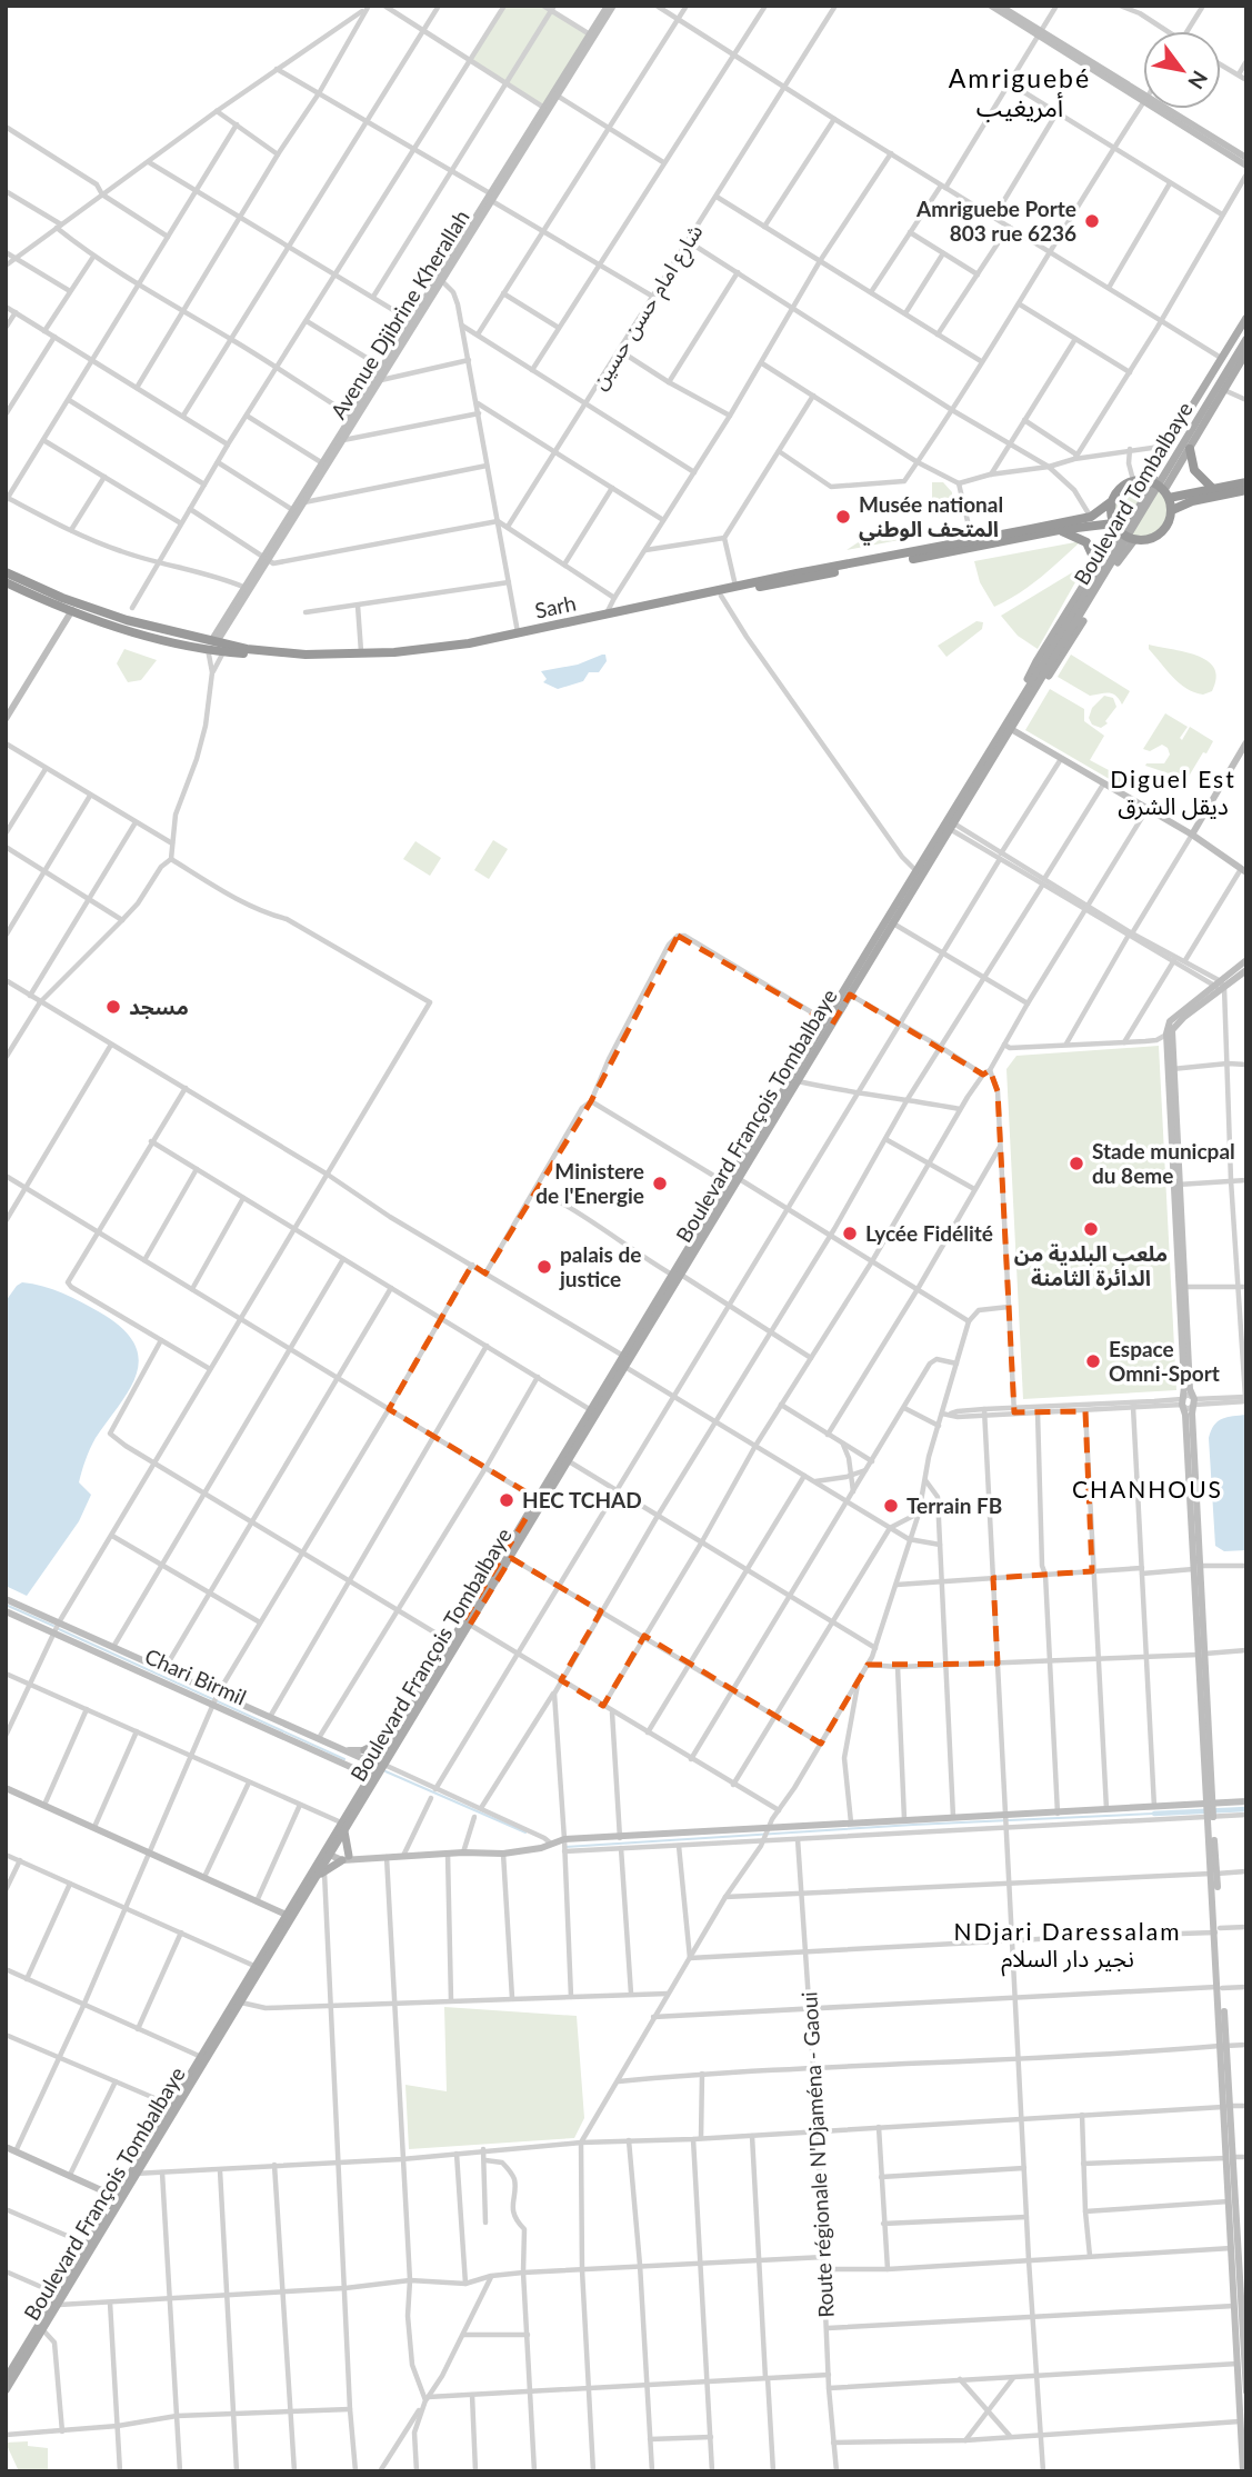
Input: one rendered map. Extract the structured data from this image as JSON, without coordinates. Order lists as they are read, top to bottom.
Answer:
{
  "streets": {
    "highway": ["Sarh"],
    "main road": ["Boulevard Tombalbaye", "Boulevard François Tombalbaye"],
    "street": [
      "شارع امام حسن حسين",
      "Avenue Djibrine Kherallah",
      "Chari Birmil",
      "Route régionale N'Djaména - Gaoui"
    ]
  },
  "crossings": [
    ["Avenue Djibrine Kherallah", "Sarh"],
    ["Boulevard Tombalbaye", "Boulevard François Tombalbaye"],
    ["Boulevard François Tombalbaye", "Chari Birmil"]
  ],
  "districts": [
    "Amriguebé أمريغيب",
    "Diguel Est ديقل الشرق",
    "CHANHOUS",
    "NDjari Daressalam نجير دار السلام"
  ],
  "places": [
    "Amriguebe Porte 803 rue 6236",
    "Musée national المتحف الوطني",
    "مسجد",
    "Stade municpal du 8eme",
    "Ministere de l'Energie",
    "ملعب البلدية من الدائرة الثامنة",
    "Lycée Fidélité",
    "palais de justice",
    "Espace Omni-Sport",
    "HEC TCHAD",
    "Terrain FB"
  ],
  "north": "bottom right"
}
